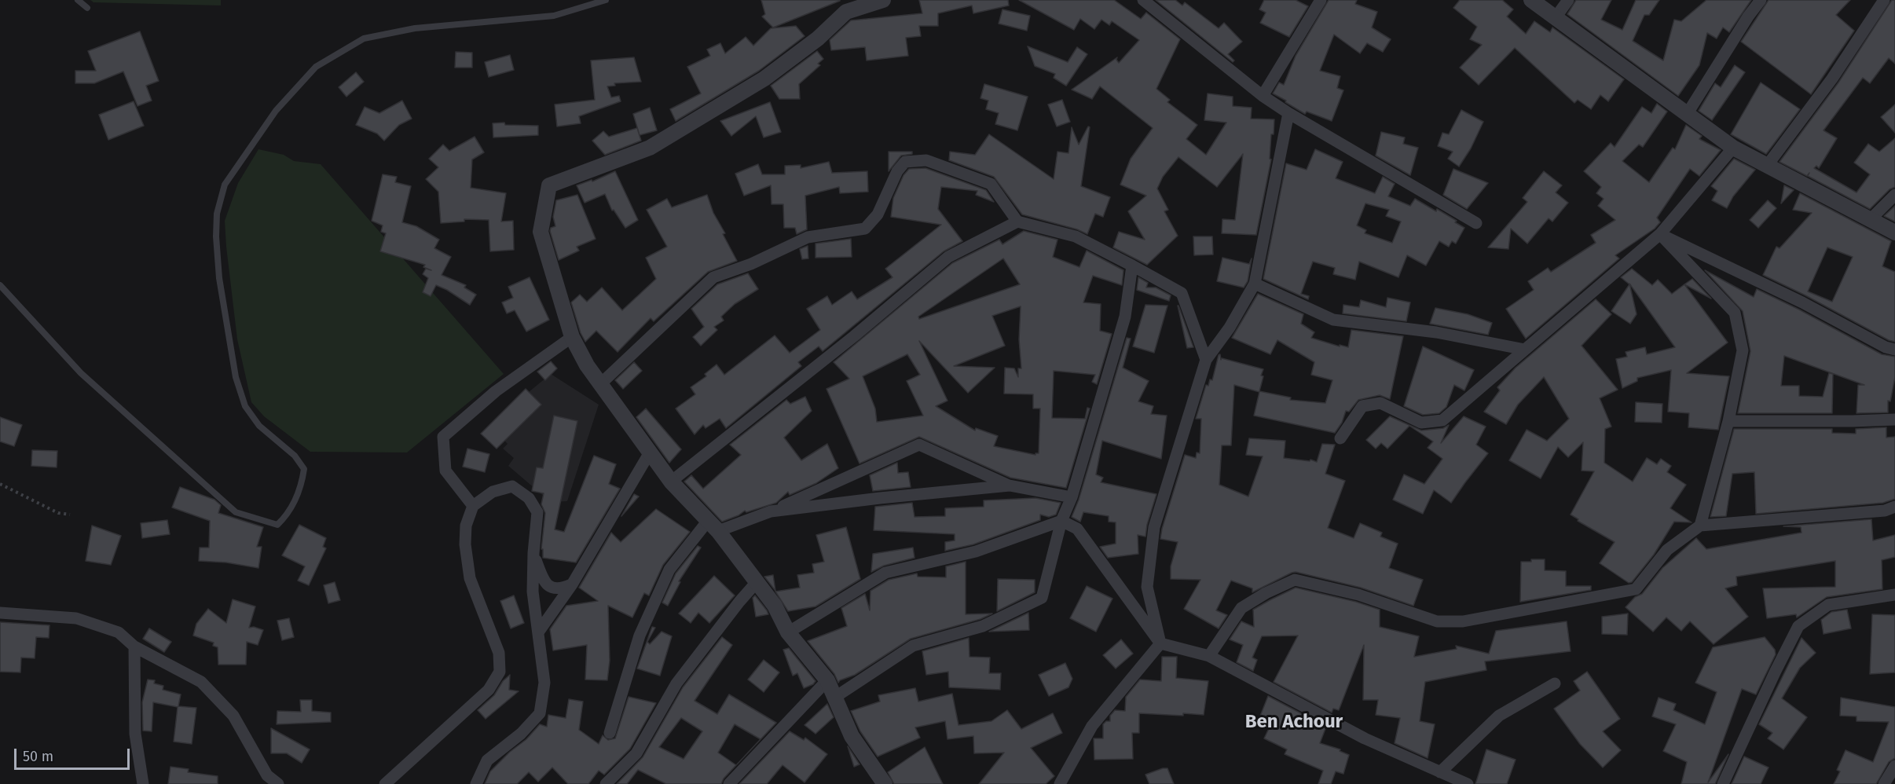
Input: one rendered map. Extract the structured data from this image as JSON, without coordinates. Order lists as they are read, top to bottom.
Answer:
{
  "districts": ["Ben Achour"],
  "scale_bar": "50 m"
}
